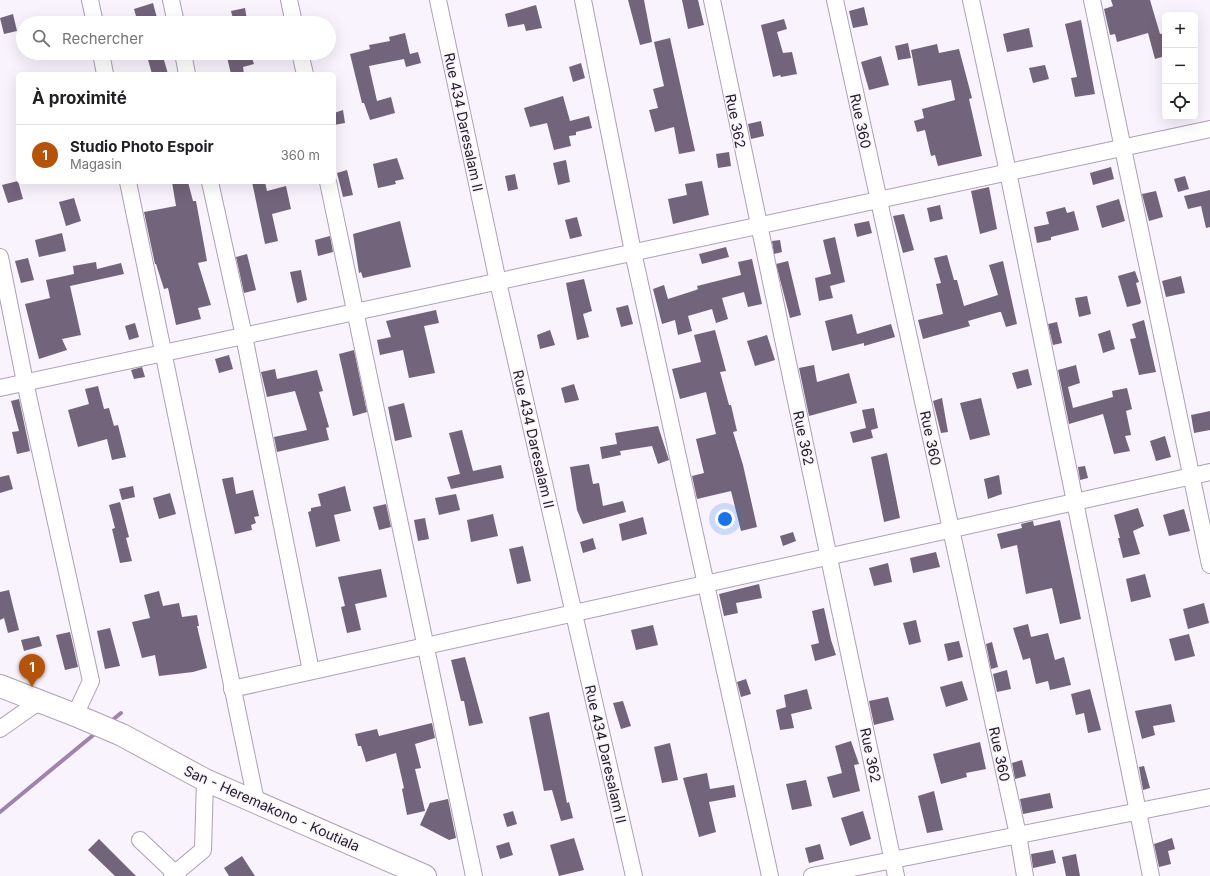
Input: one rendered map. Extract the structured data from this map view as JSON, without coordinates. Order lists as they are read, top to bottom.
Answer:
{
  "streets": {
    "main road": ["San - Heremakono - Koutiala"],
    "street": ["Rue 362", "Rue 360", "Rue 434 Daresalam II"]
  },
  "page": {
    "map_buttons": ["+", "−"],
    "search": "Rechercher",
    "heading": "À proximité",
    "list": [
      {
        "mark": "1",
        "name": "Studio Photo Espoir",
        "note": "Magasin",
        "value": "360 m"
      }
    ],
    "pins": "1"
  }
}
